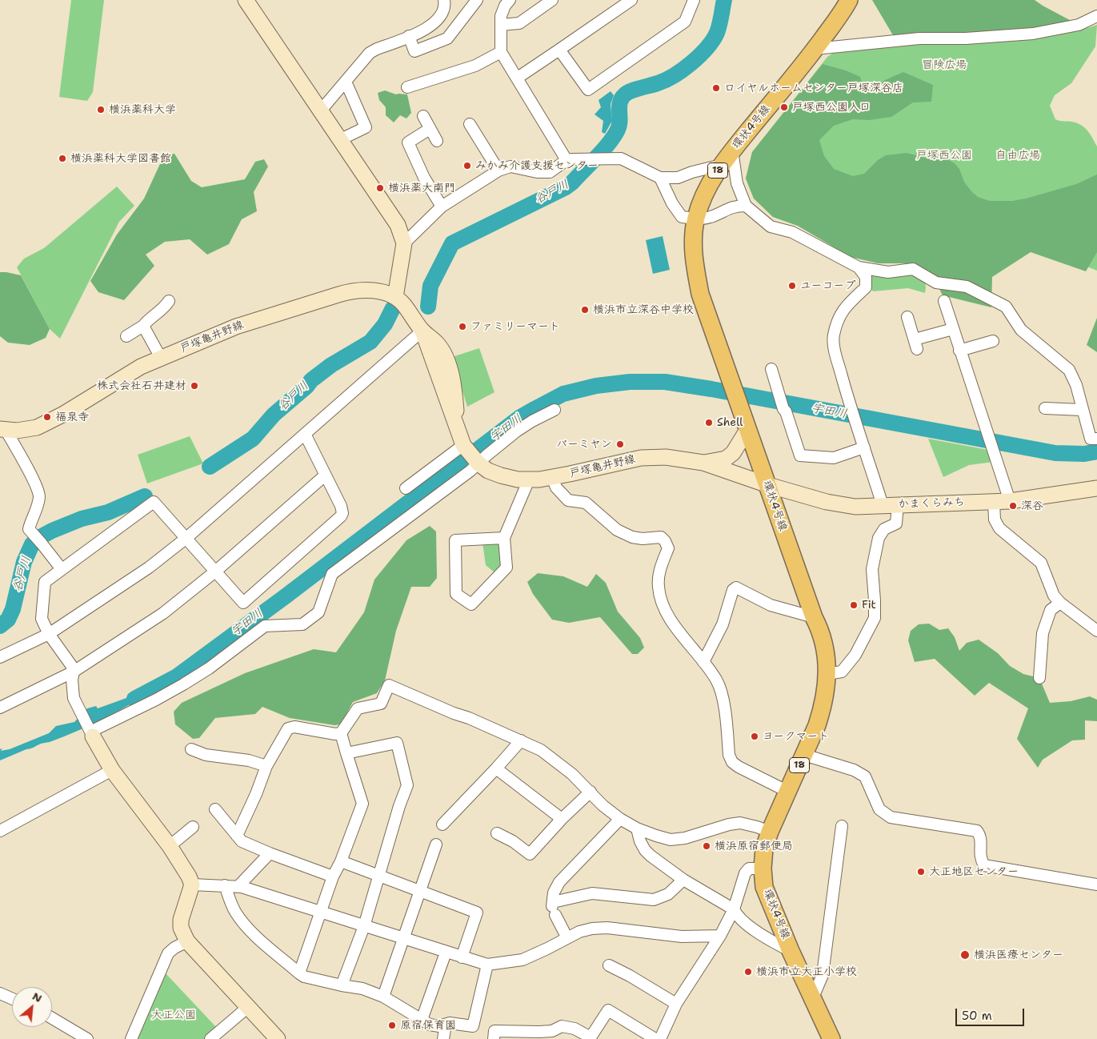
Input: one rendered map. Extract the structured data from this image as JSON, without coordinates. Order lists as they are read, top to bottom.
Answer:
{
  "streets": {
    "main road": [
      "環状4号線",
      "18",
      "戸塚亀井野線",
      "かまくらみち"
    ]
  },
  "crossings": [
    ["環状4号線", "戸塚亀井野線"],
    ["環状4号線", "かまくらみち"],
    ["戸塚亀井野線", "かまくらみち"]
  ],
  "water": ["谷戸川", "宇田川"],
  "parks": [
    "冒険広場",
    "戸塚西公園",
    "自由広場",
    "大正公園"
  ],
  "places": [
    "ロイヤルホームセンター戸塚深谷店",
    "戸塚西公園入口",
    "横浜薬科大学",
    "横浜薬科大学図書館",
    "みかみ介護支援センター",
    "横浜薬大南門",
    "ユーコープ",
    "横浜市立深谷中学校",
    "ファミリーマート",
    "株式会社石井建材",
    "福泉寺",
    "Shell",
    "バーミヤン",
    "深谷",
    "Fit",
    "ヨークマート",
    "横浜原宿郵便局",
    "大正地区センター",
    "横浜医療センター",
    "横浜市立大正小学校",
    "原宿保育園"
  ],
  "scale_bar": "50 m",
  "north": "top right"
}
